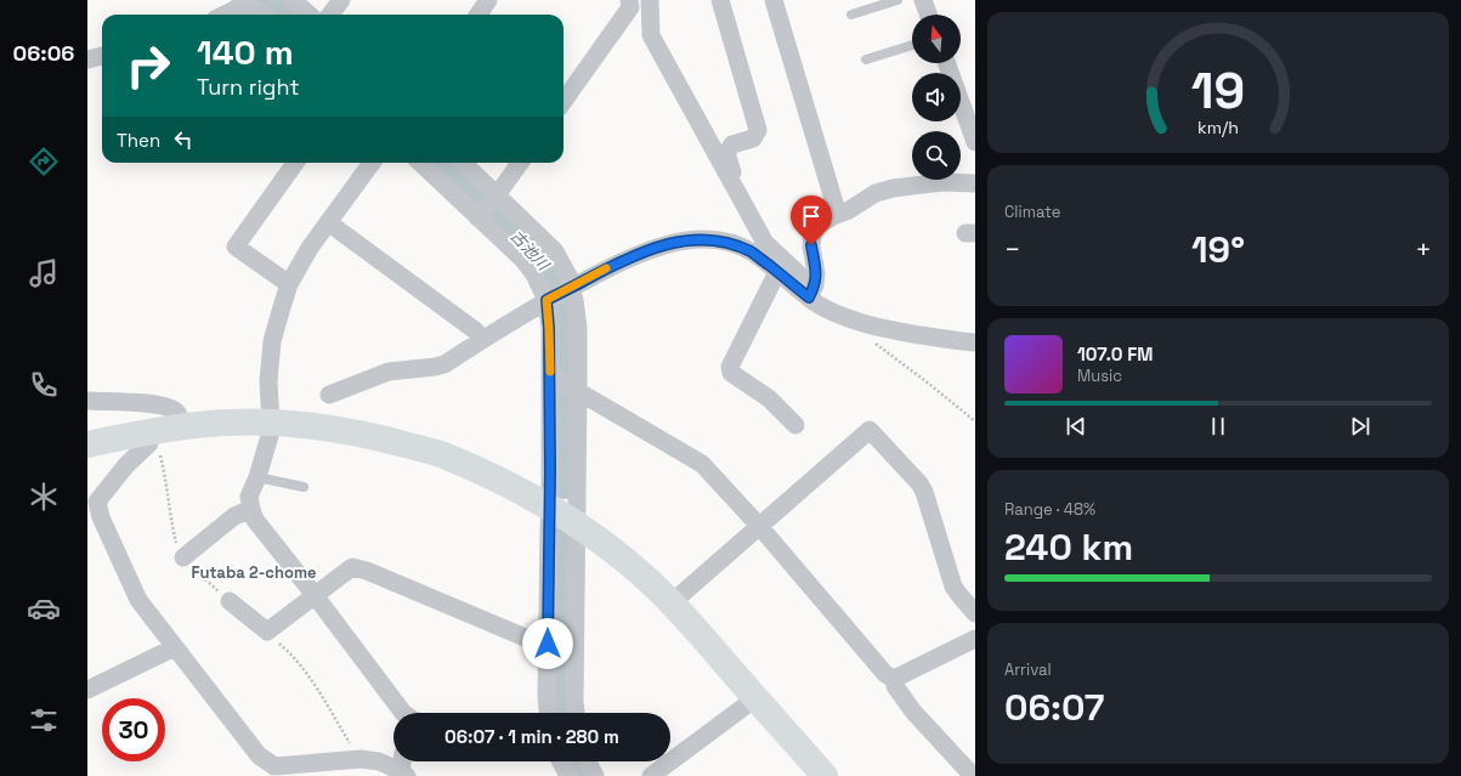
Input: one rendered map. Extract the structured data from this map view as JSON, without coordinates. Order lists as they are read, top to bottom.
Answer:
{
  "districts": ["Futaba 2-chome"],
  "water": ["古池川"],
  "north": "top",
  "page": {
    "tabs": "06:06",
    "turn": ["140 m", "Turn right"],
    "then": "Then",
    "tile": [
      "Climate",
      ["Range · 48%", "240 km"],
      ["Arrival", "06:07"]
    ],
    "heat": ["−", "19°", "+"],
    "song": ["107.0 FM", "Music"],
    "limit": "30",
    "trip": "06:07 · 1 min · 280 m",
    "gauge": ["19", "km/h"]
  }
}
